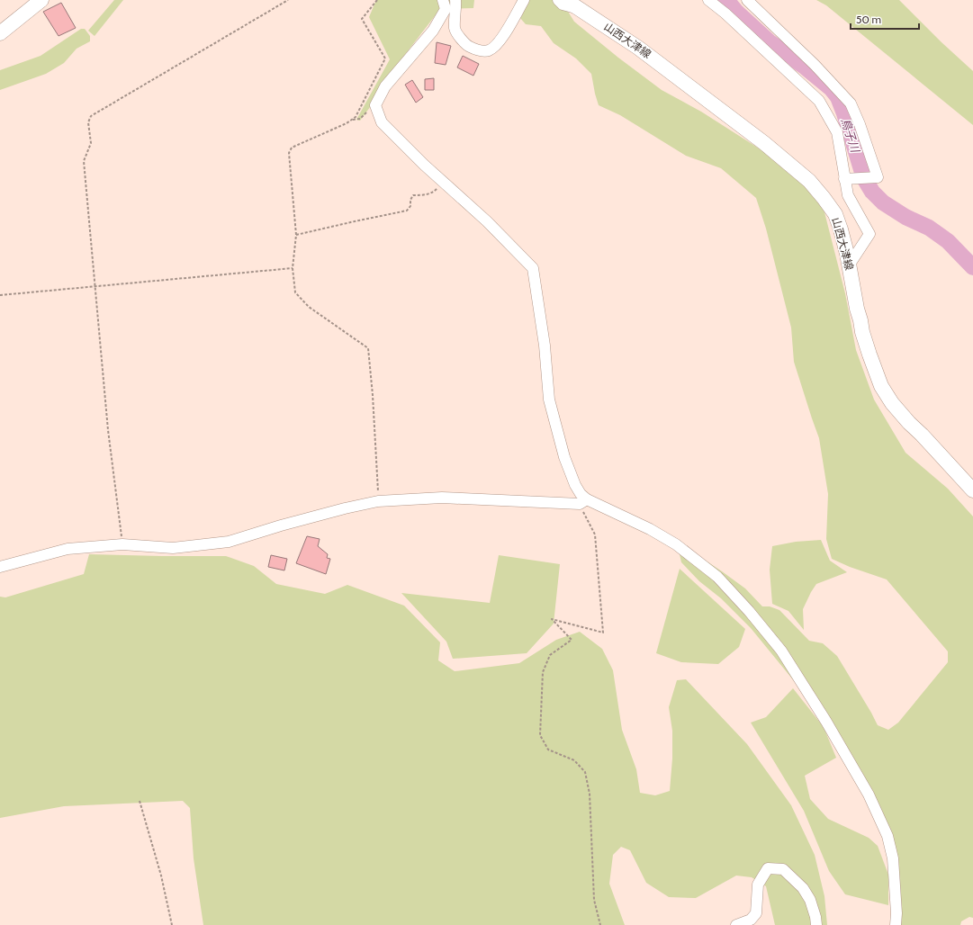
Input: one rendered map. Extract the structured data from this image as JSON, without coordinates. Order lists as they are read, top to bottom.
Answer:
{
  "streets": {
    "main road": ["山西大津線"]
  },
  "water": ["鳥子川"],
  "scale_bar": "50 m"
}
